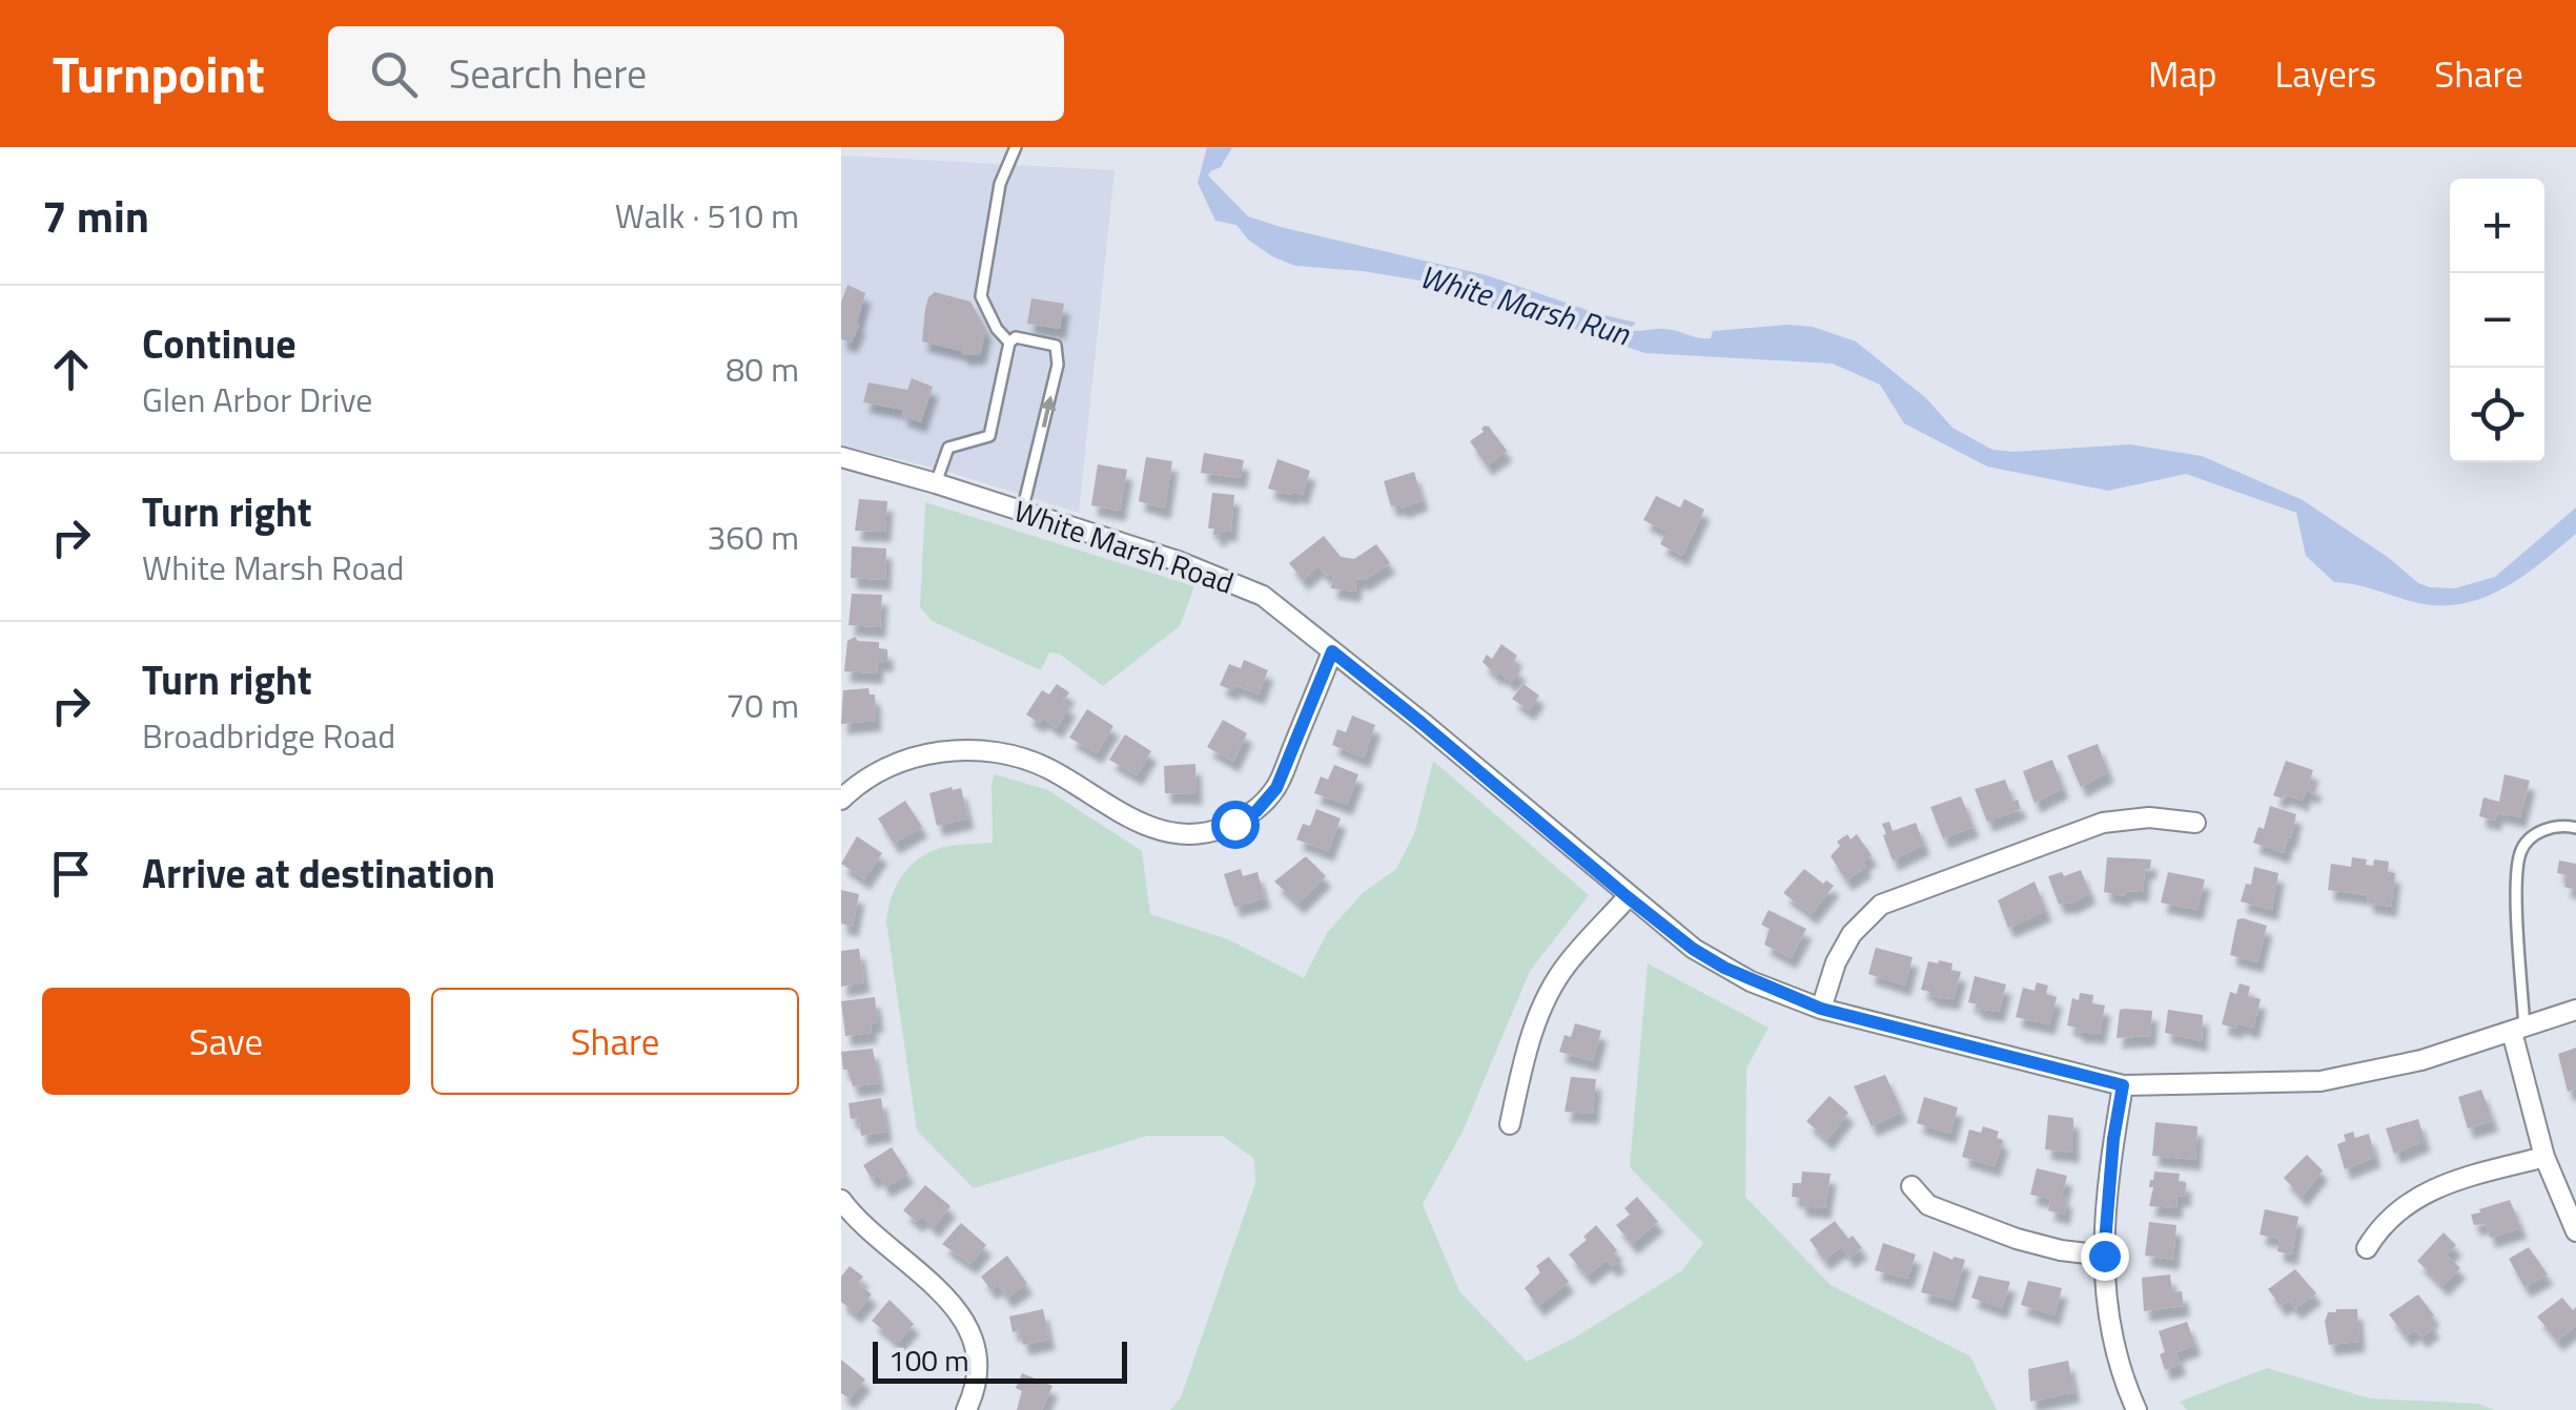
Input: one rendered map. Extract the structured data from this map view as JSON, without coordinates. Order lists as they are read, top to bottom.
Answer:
{
  "streets": {
    "street": ["White Marsh Road"]
  },
  "water": ["White Marsh Run"],
  "scale_bar": "100 m",
  "page": {
    "header": "Turnpoint",
    "search": "Search here",
    "nav": ["Map", "Layers", "Share"],
    "heading": ["7 min", "Walk · 510 m"],
    "map_buttons": ["+", "−"],
    "list": [
      ["Continue", "Glen Arbor Drive", "80 m"],
      ["Turn right", "White Marsh Road", "360 m"],
      ["Turn right", "Broadbridge Road", "70 m"],
      "Arrive at destination"
    ],
    "buttons": ["Save", "Share"],
    "scale": "100 m"
  }
}
